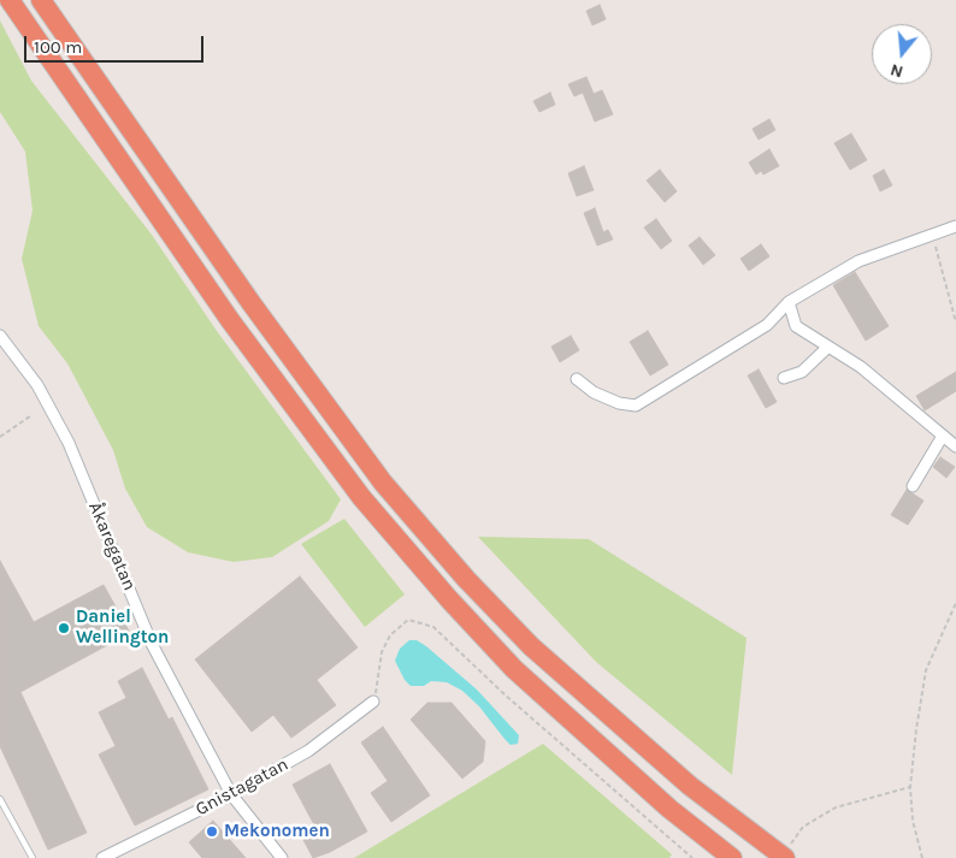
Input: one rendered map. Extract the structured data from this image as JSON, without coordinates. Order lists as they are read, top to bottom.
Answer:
{
  "streets": {
    "street": ["Åkaregatan", "Gnistagatan"]
  },
  "crossings": [
    ["Åkaregatan", "Gnistagatan"]
  ],
  "places": ["Daniel Wellington", "Mekonomen"],
  "scale_bar": "100 m",
  "north": "bottom"
}
